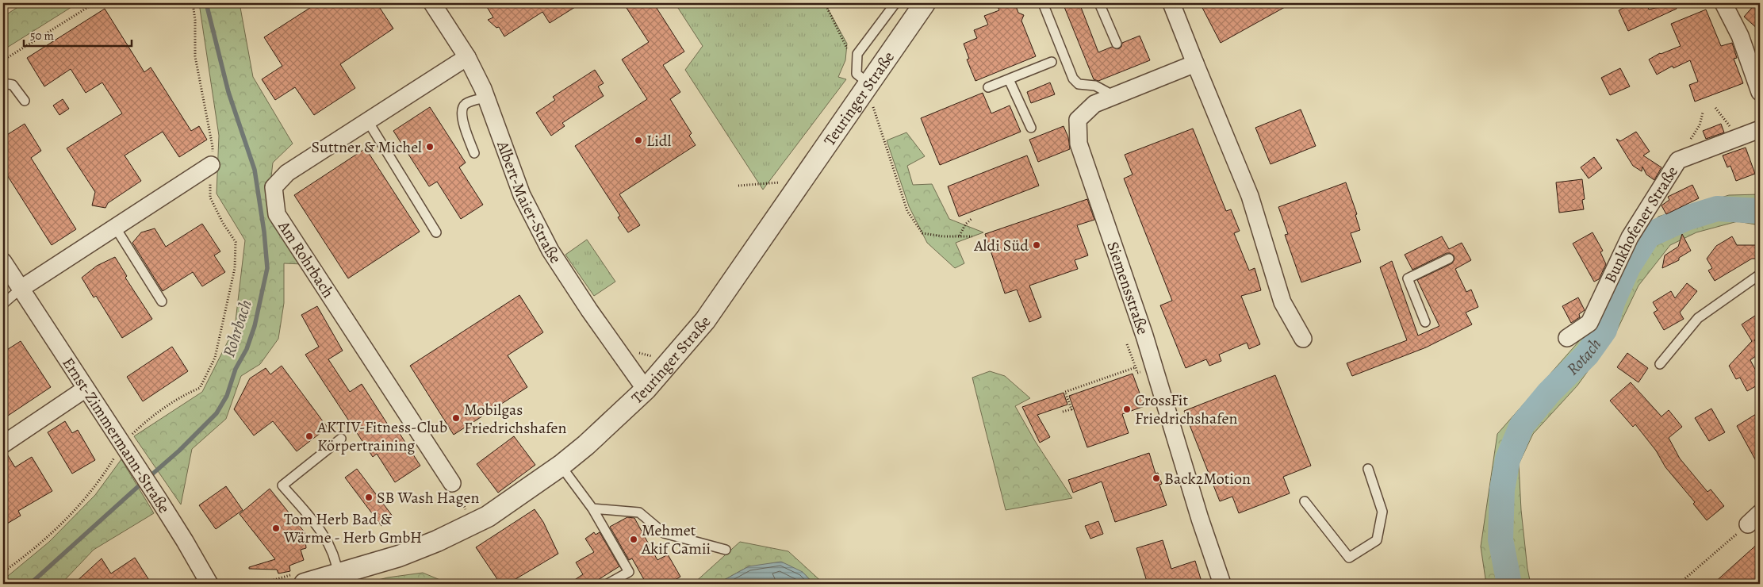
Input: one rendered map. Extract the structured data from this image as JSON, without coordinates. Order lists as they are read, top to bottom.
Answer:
{
  "streets": {
    "street": [
      "Teuringer Straße",
      "Albert-Maier-Straße",
      "Bunkhofener Straße",
      "Am Rohrbach",
      "Siemensstraße",
      "Ernst-Zimmermann-Straße"
    ]
  },
  "crossings": [
    ["Teuringer Straße", "Albert-Maier-Straße"],
    ["Albert-Maier-Straße", "Am Rohrbach"]
  ],
  "water": ["Rohrbach", "Rotach"],
  "places": [
    "Lidl",
    "Suttner & Michel",
    "Aldi Süd",
    "CrossFit Friedrichshafen",
    "Mobilgas Friedrichshafen",
    "AKTIV-Fitness-Club Körpertraining",
    "Back2Motion",
    "SB Wash Hagen",
    "Tom Herb Bad & Wärme - Herb GmbH",
    "Mehmet Akif Camii"
  ],
  "scale_bar": "50 m"
}
